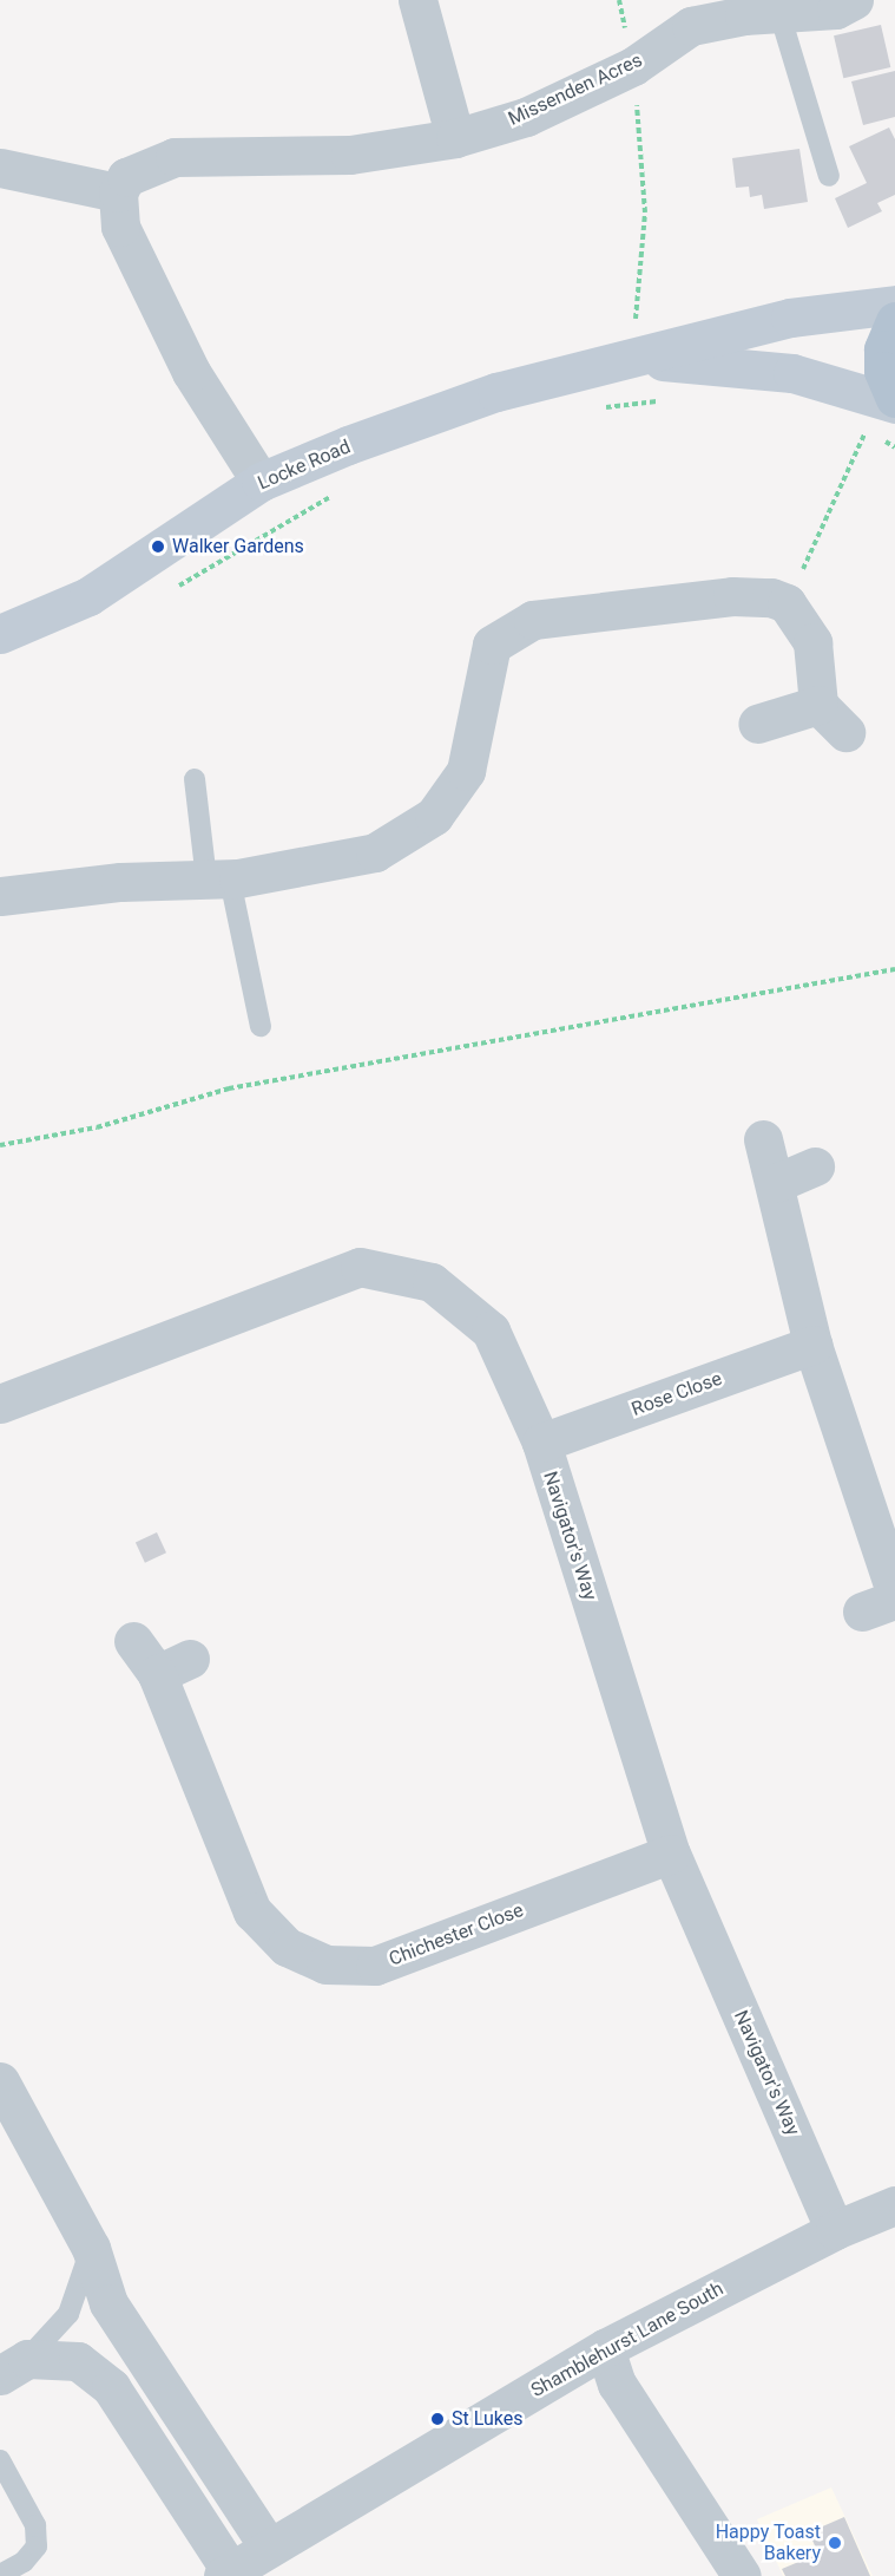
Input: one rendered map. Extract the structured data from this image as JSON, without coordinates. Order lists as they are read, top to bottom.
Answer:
{
  "streets": {
    "street": [
      "Missenden Acres",
      "Locke Road",
      "Rose Close",
      "Navigator's Way",
      "Chichester Close",
      "Shamblehurst Lane South"
    ]
  },
  "crossings": [
    ["Rose Close", "Navigator's Way"],
    ["Navigator's Way", "Chichester Close"],
    ["Navigator's Way", "Shamblehurst Lane South"]
  ],
  "places": ["Walker Gardens", "St Lukes", "Happy Toast Bakery"]
}
